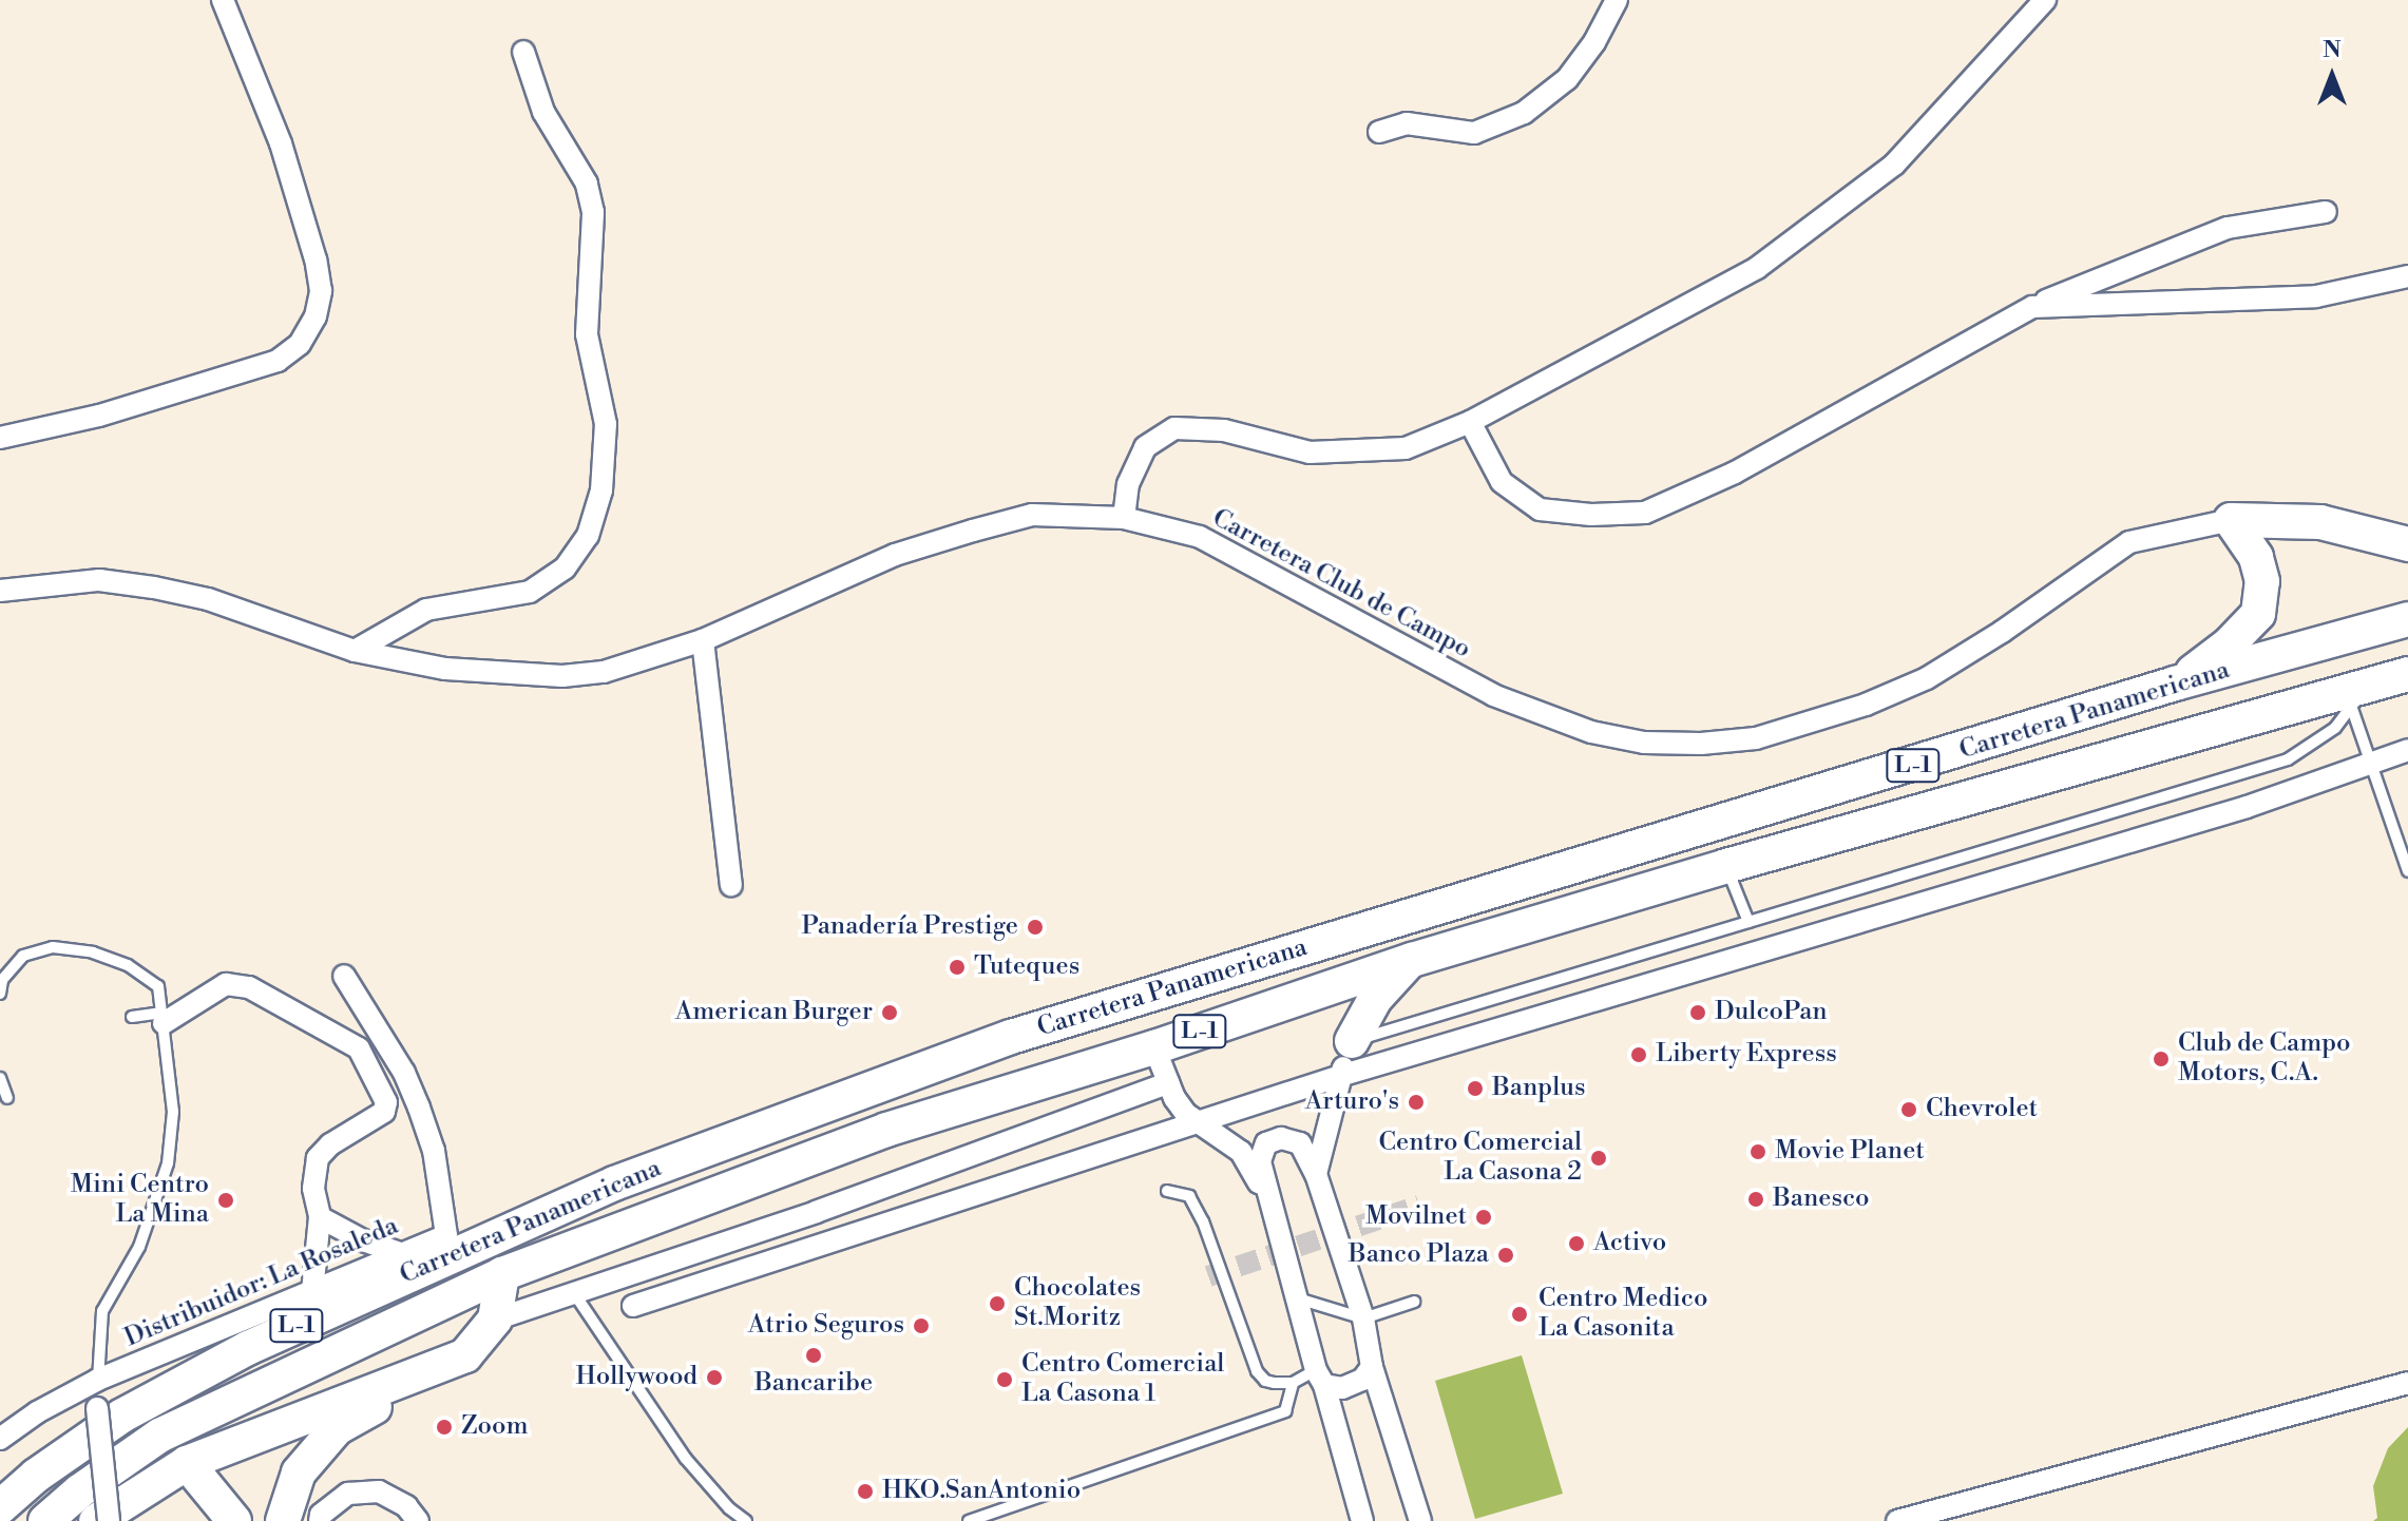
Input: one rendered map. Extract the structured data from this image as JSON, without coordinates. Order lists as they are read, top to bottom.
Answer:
{
  "streets": {
    "main road": ["Carretera Panamericana", "L-1"],
    "street": ["Carretera Club de Campo", "Distribuidor: La Rosaleda"]
  },
  "crossings": [
    ["Carretera Club de Campo", "L-1"],
    ["Carretera Panamericana", "L-1"]
  ],
  "places": [
    "Panadería Prestige",
    "Tuteques",
    "American Burger",
    "DulcoPan",
    "Liberty Express",
    "Club de Campo Motors, C.A.",
    "Banplus",
    "Arturo's",
    "Chevrolet",
    "Movie Planet",
    "Centro Comercial La Casona 2",
    "Banesco",
    "Mini Centro La Mina",
    "Movilnet",
    "Activo",
    "Banco Plaza",
    "Chocolates St.Moritz",
    "Centro Medico La Casonita",
    "Atrio Seguros",
    "Bancaribe",
    "Hollywood",
    "Centro Comercial La Casona 1",
    "Zoom",
    "HKO.SanAntonio"
  ],
  "north": "top"
}
